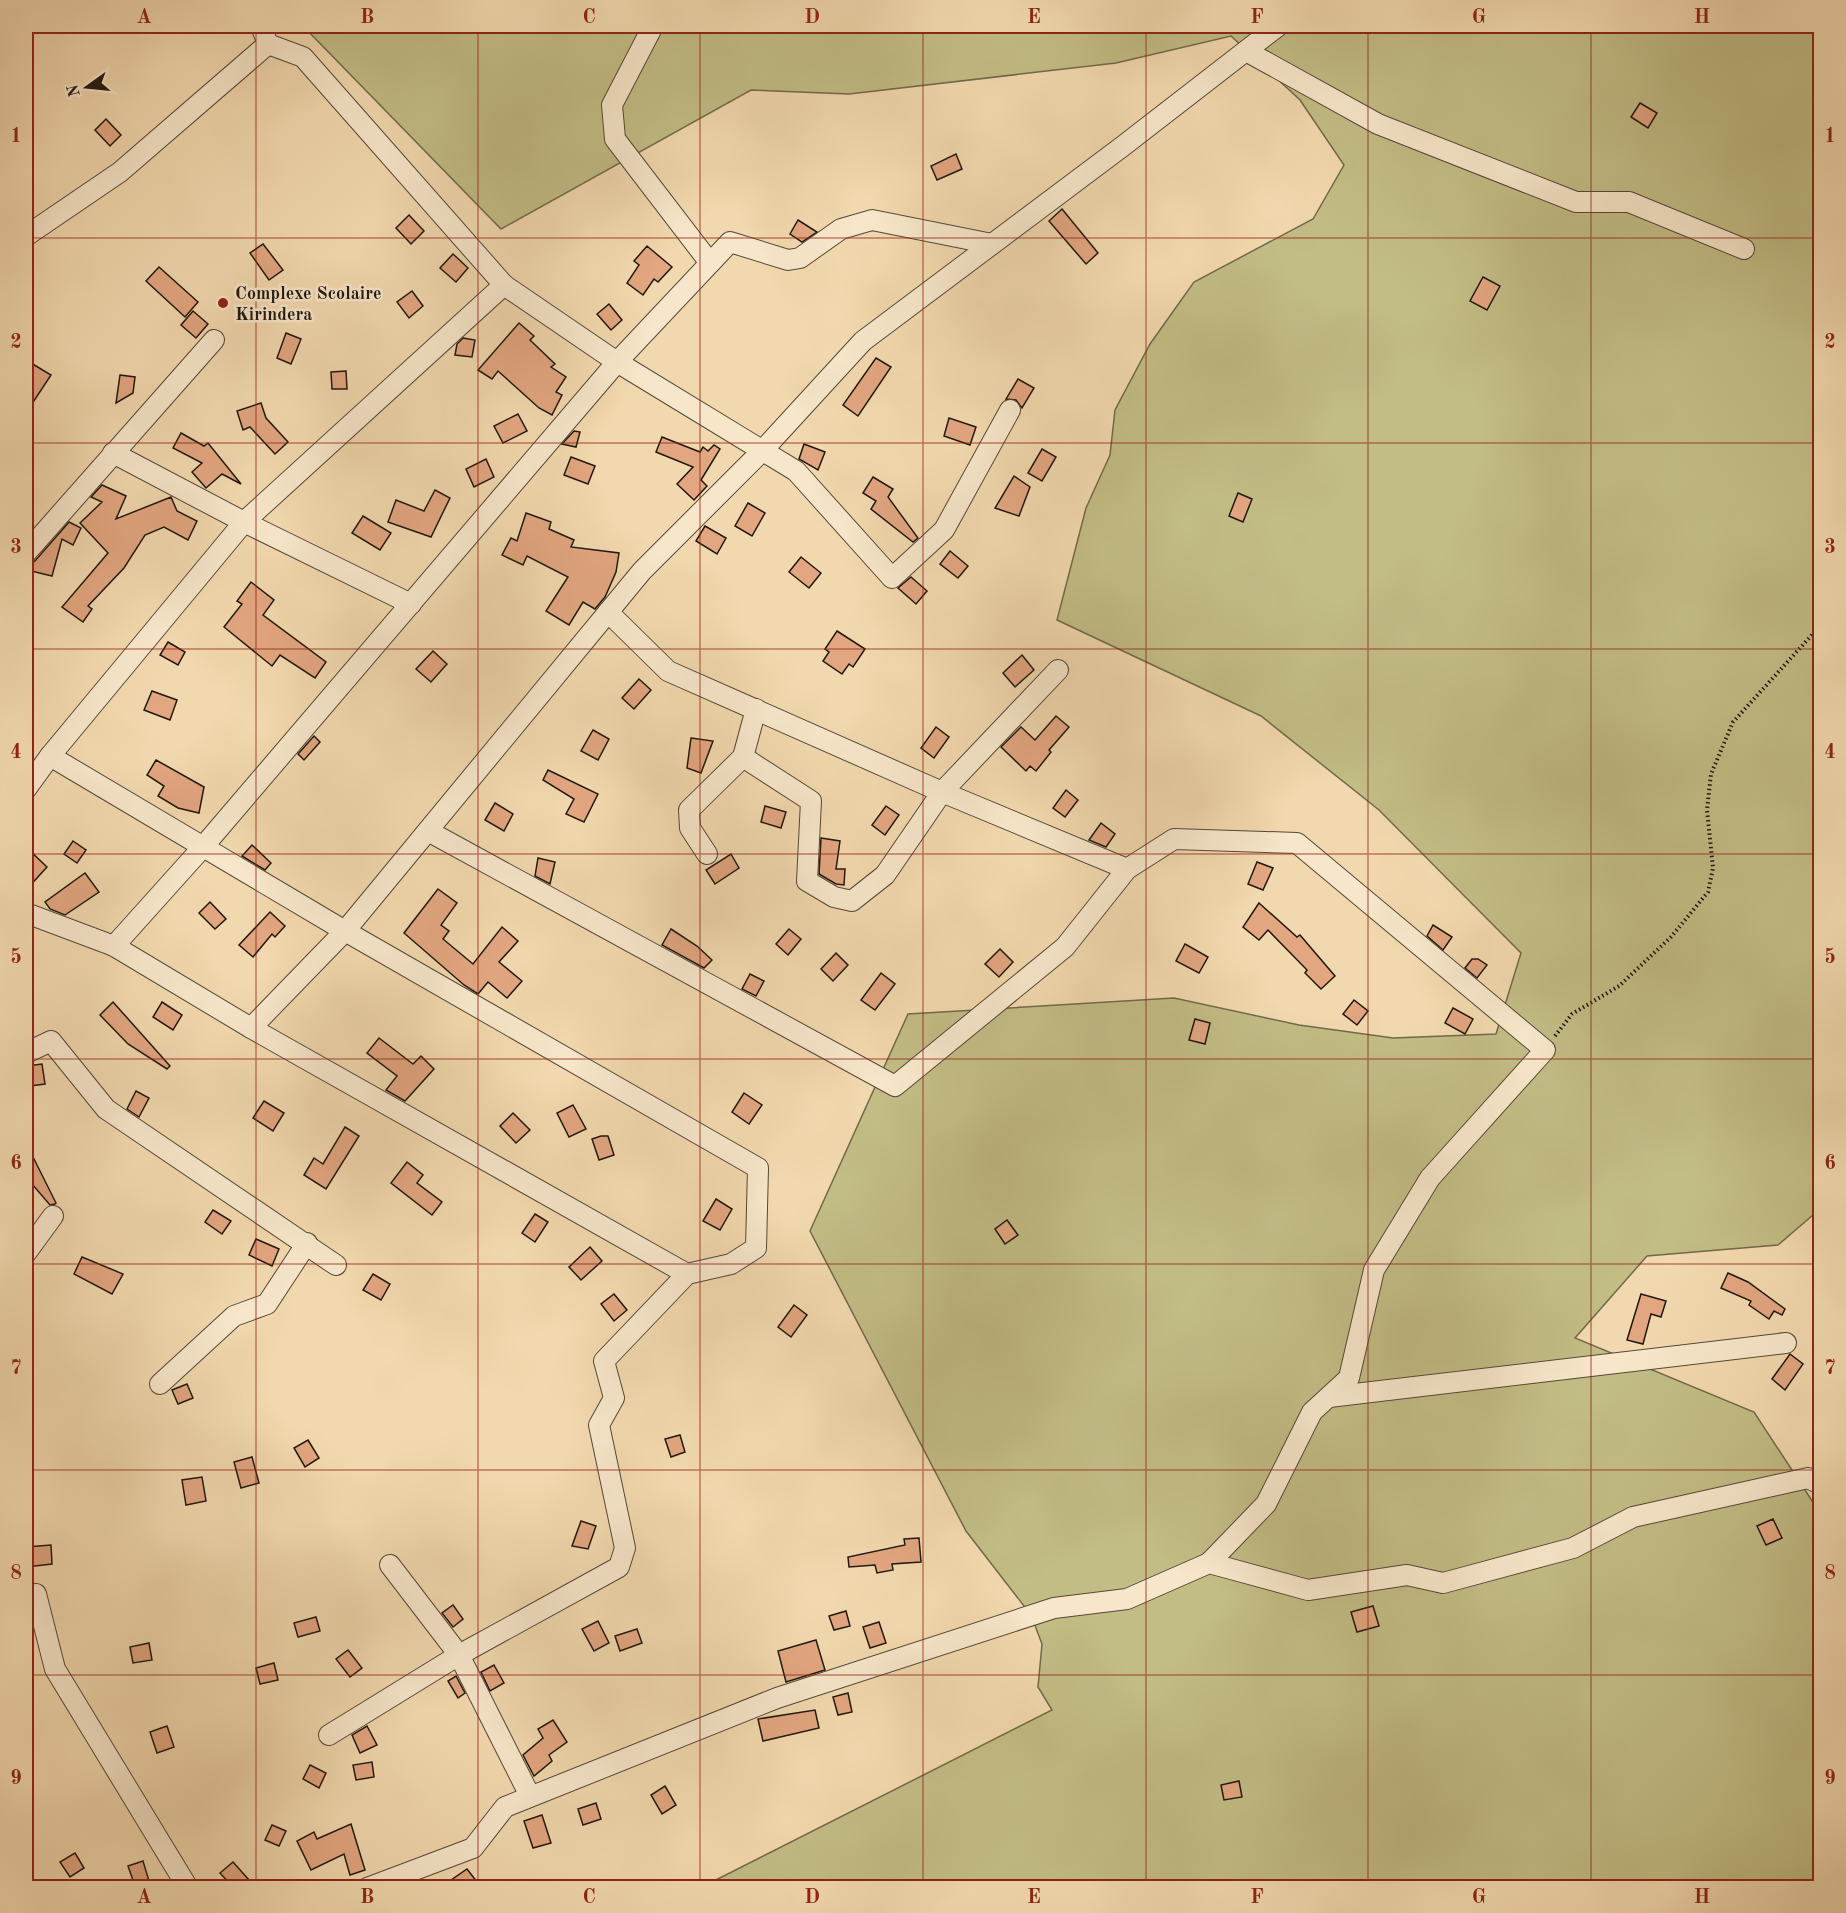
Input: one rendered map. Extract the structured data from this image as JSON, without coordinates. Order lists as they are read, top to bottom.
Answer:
{
  "places": ["Complexe Scolaire Kirindera"],
  "north": "left",
  "grid": {
    "columns": [
      "A",
      "B",
      "C",
      "D",
      "E",
      "F",
      "G",
      "H"
    ],
    "rows": [
      "1",
      "2",
      "3",
      "4",
      "5",
      "6",
      "7",
      "8",
      "9"
    ]
  }
}
